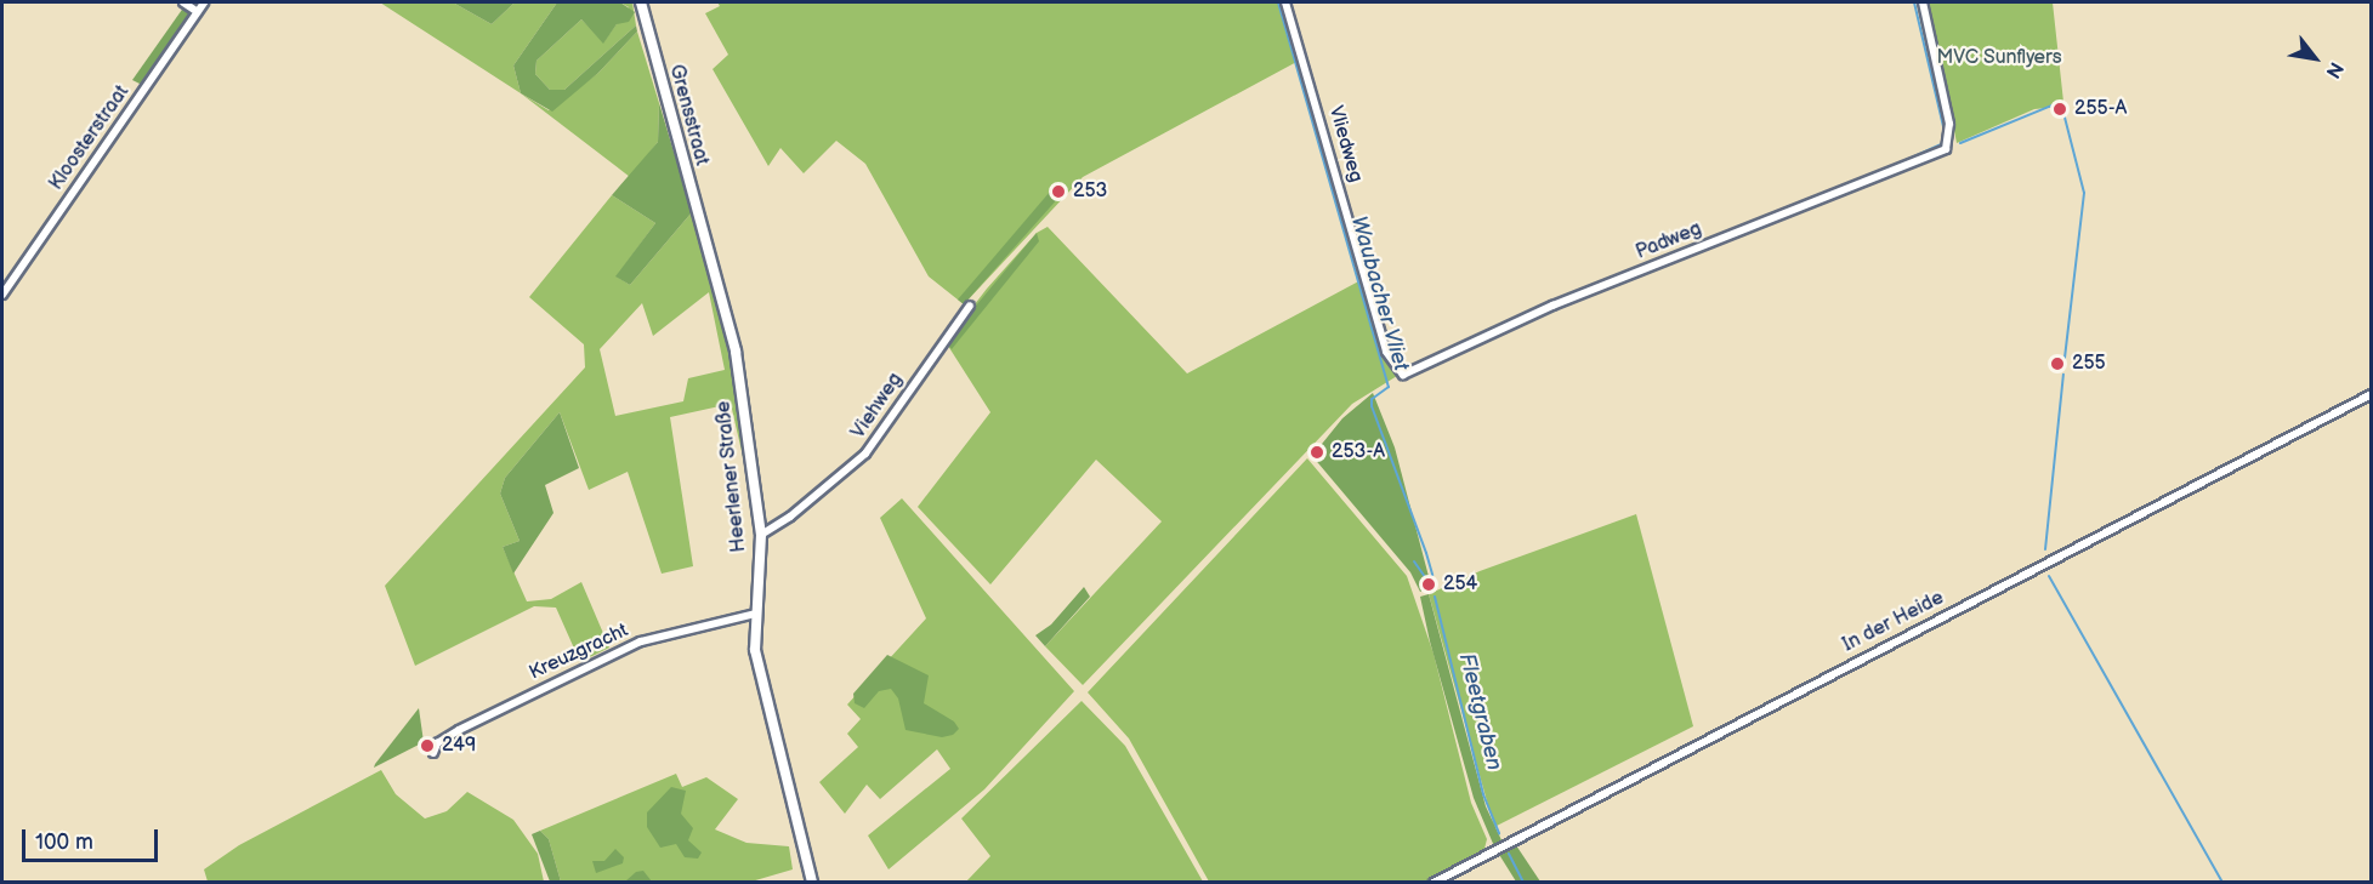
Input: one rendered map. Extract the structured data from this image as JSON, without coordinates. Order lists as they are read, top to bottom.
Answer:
{
  "streets": {
    "main road": ["Grensstraat", "Heerlener Straße"],
    "street": [
      "Kloosterstraat",
      "Vliedweg",
      "Padweg",
      "Viehweg",
      "In der Heide",
      "Kreuzgracht"
    ]
  },
  "crossings": [
    ["Grensstraat", "Heerlener Straße"],
    ["Vliedweg", "Padweg"],
    ["Viehweg", "Heerlener Straße"],
    ["Heerlener Straße", "Kreuzgracht"]
  ],
  "water": ["Waubacher Vliet", "Fleetgraben"],
  "parks": ["MVC Sunflyers"],
  "places": [
    "255-A",
    "253",
    "255",
    "253-A",
    "254",
    "249"
  ],
  "scale_bar": "100 m",
  "north": "bottom right"
}
